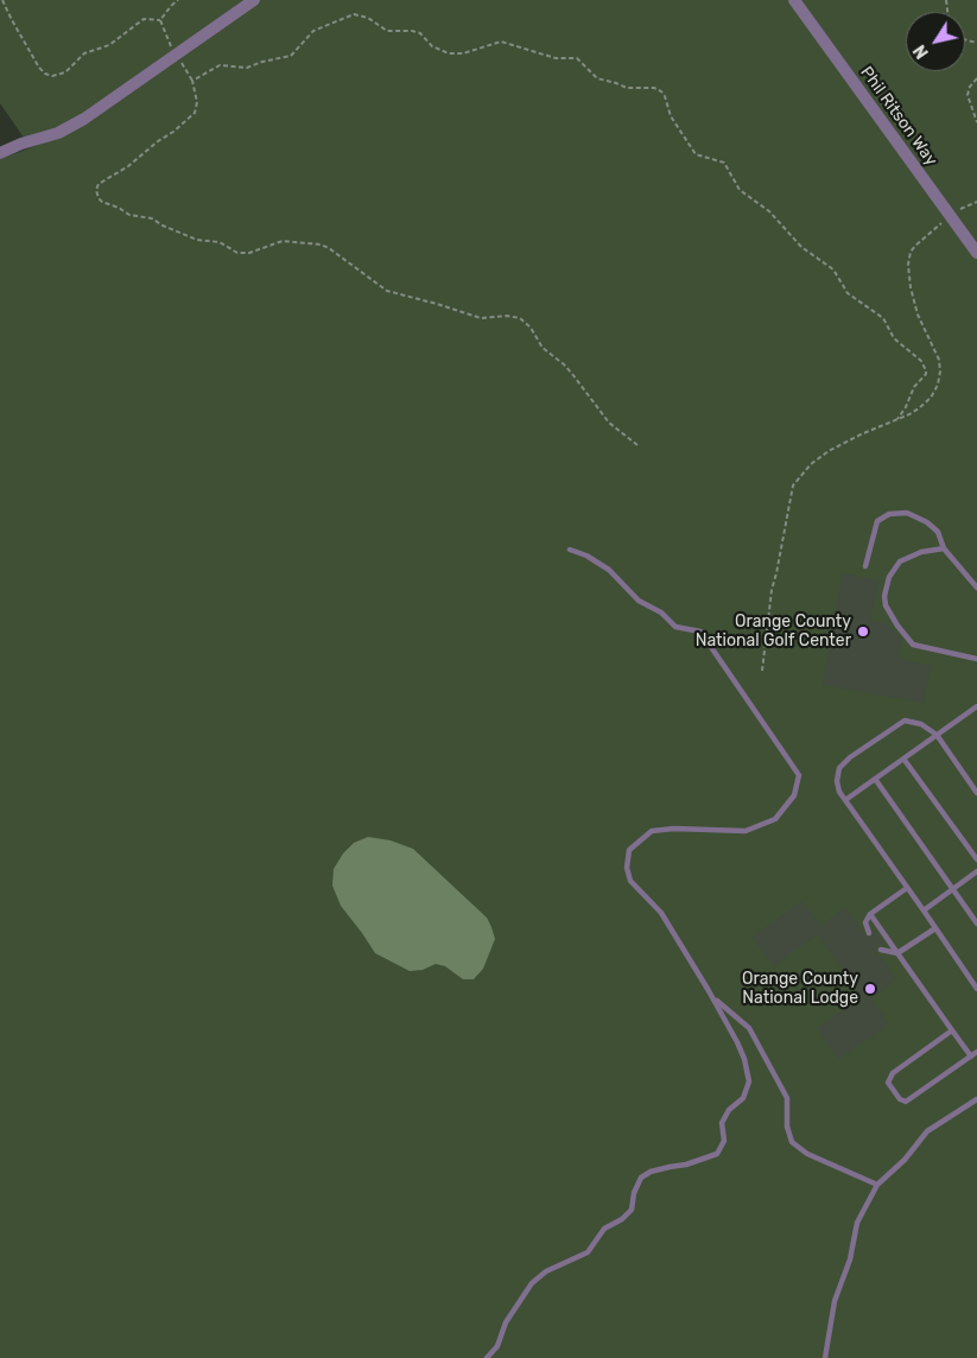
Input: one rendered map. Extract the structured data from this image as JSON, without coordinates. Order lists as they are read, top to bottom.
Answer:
{
  "streets": {
    "street": ["Phil Ritson Way"]
  },
  "places": ["Orange County National Golf Center", "Orange County National Lodge"],
  "north": "bottom left"
}
